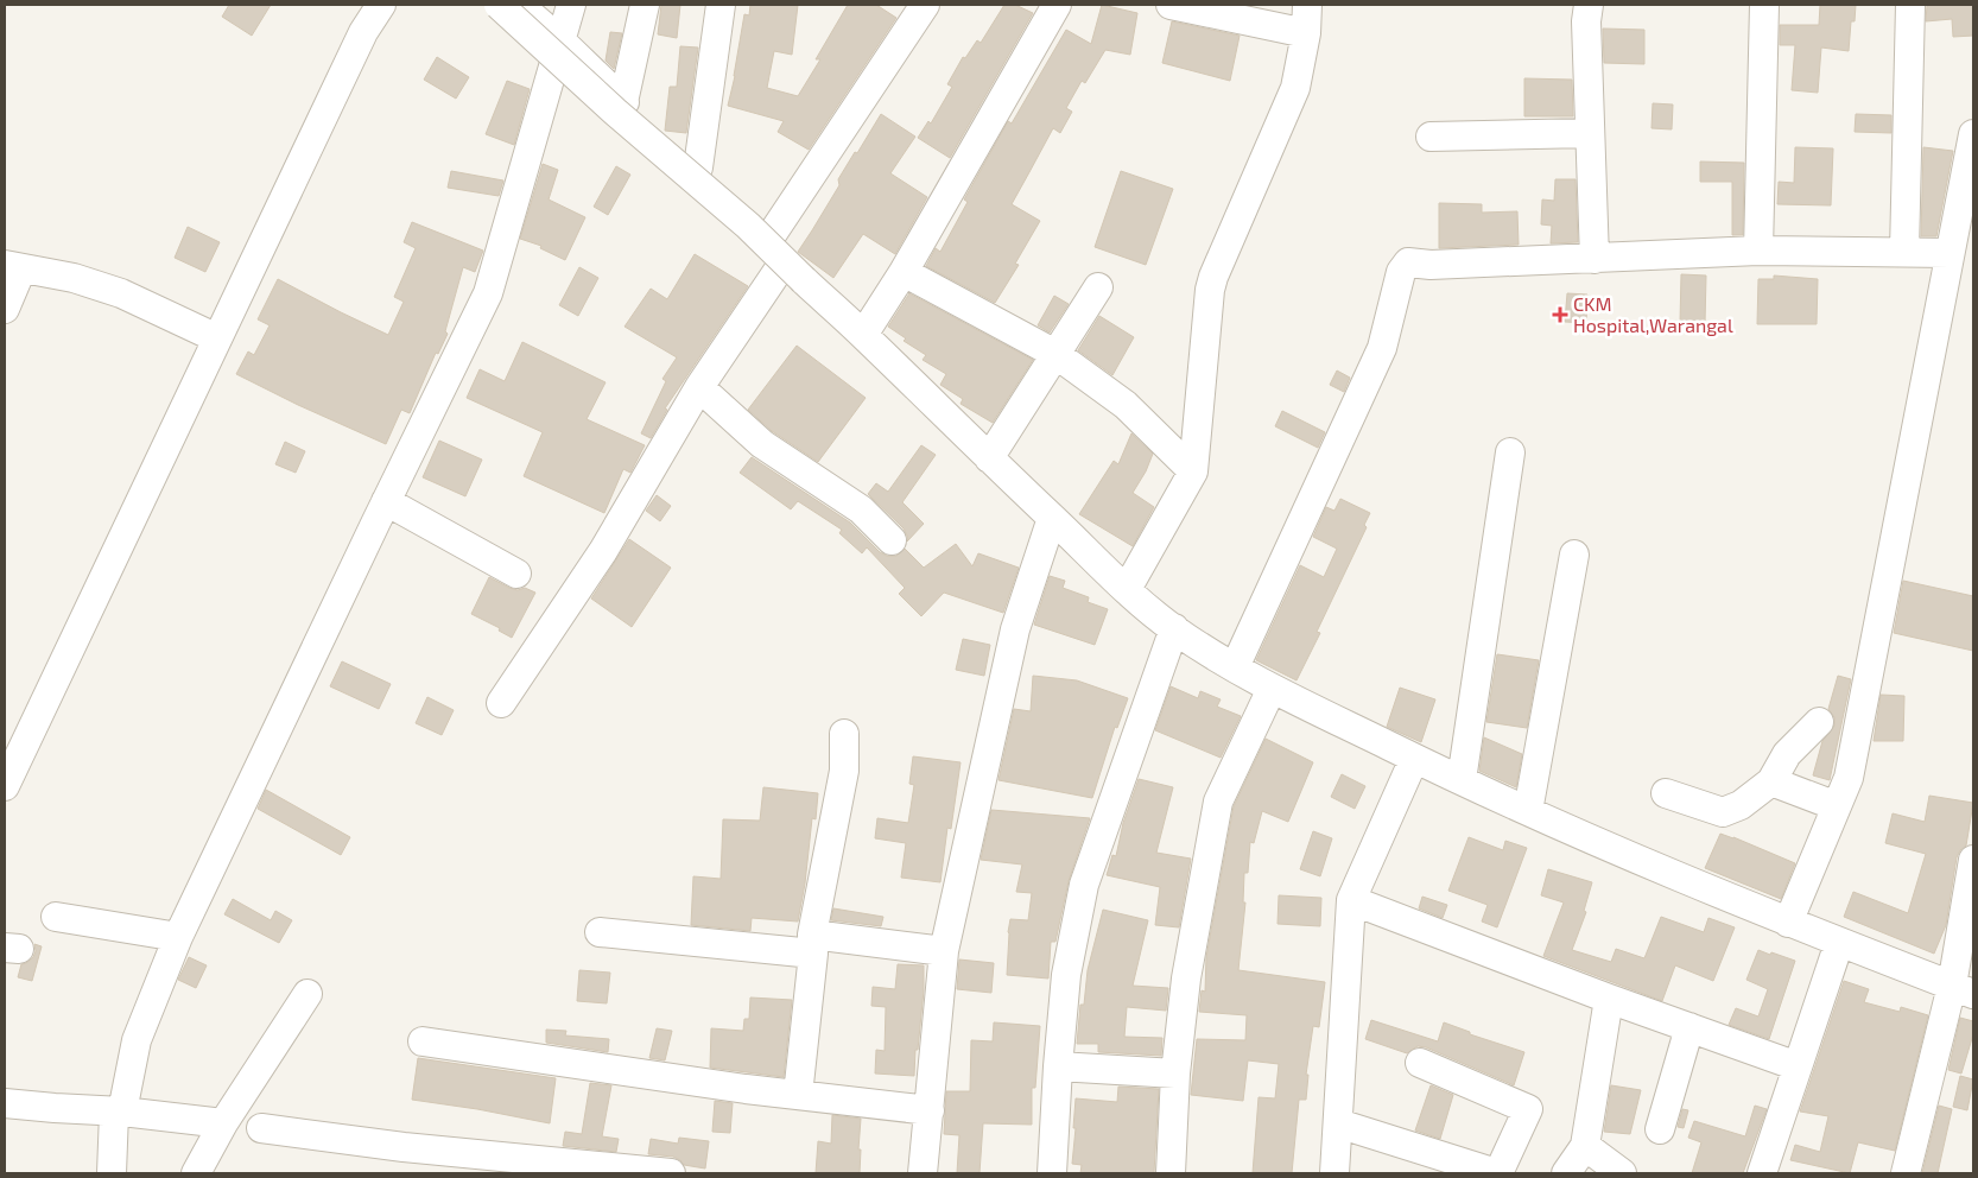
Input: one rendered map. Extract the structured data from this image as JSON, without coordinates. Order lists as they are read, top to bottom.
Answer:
{
  "places": {
    "health": ["CKM Hospital,Warangal"]
  }
}
